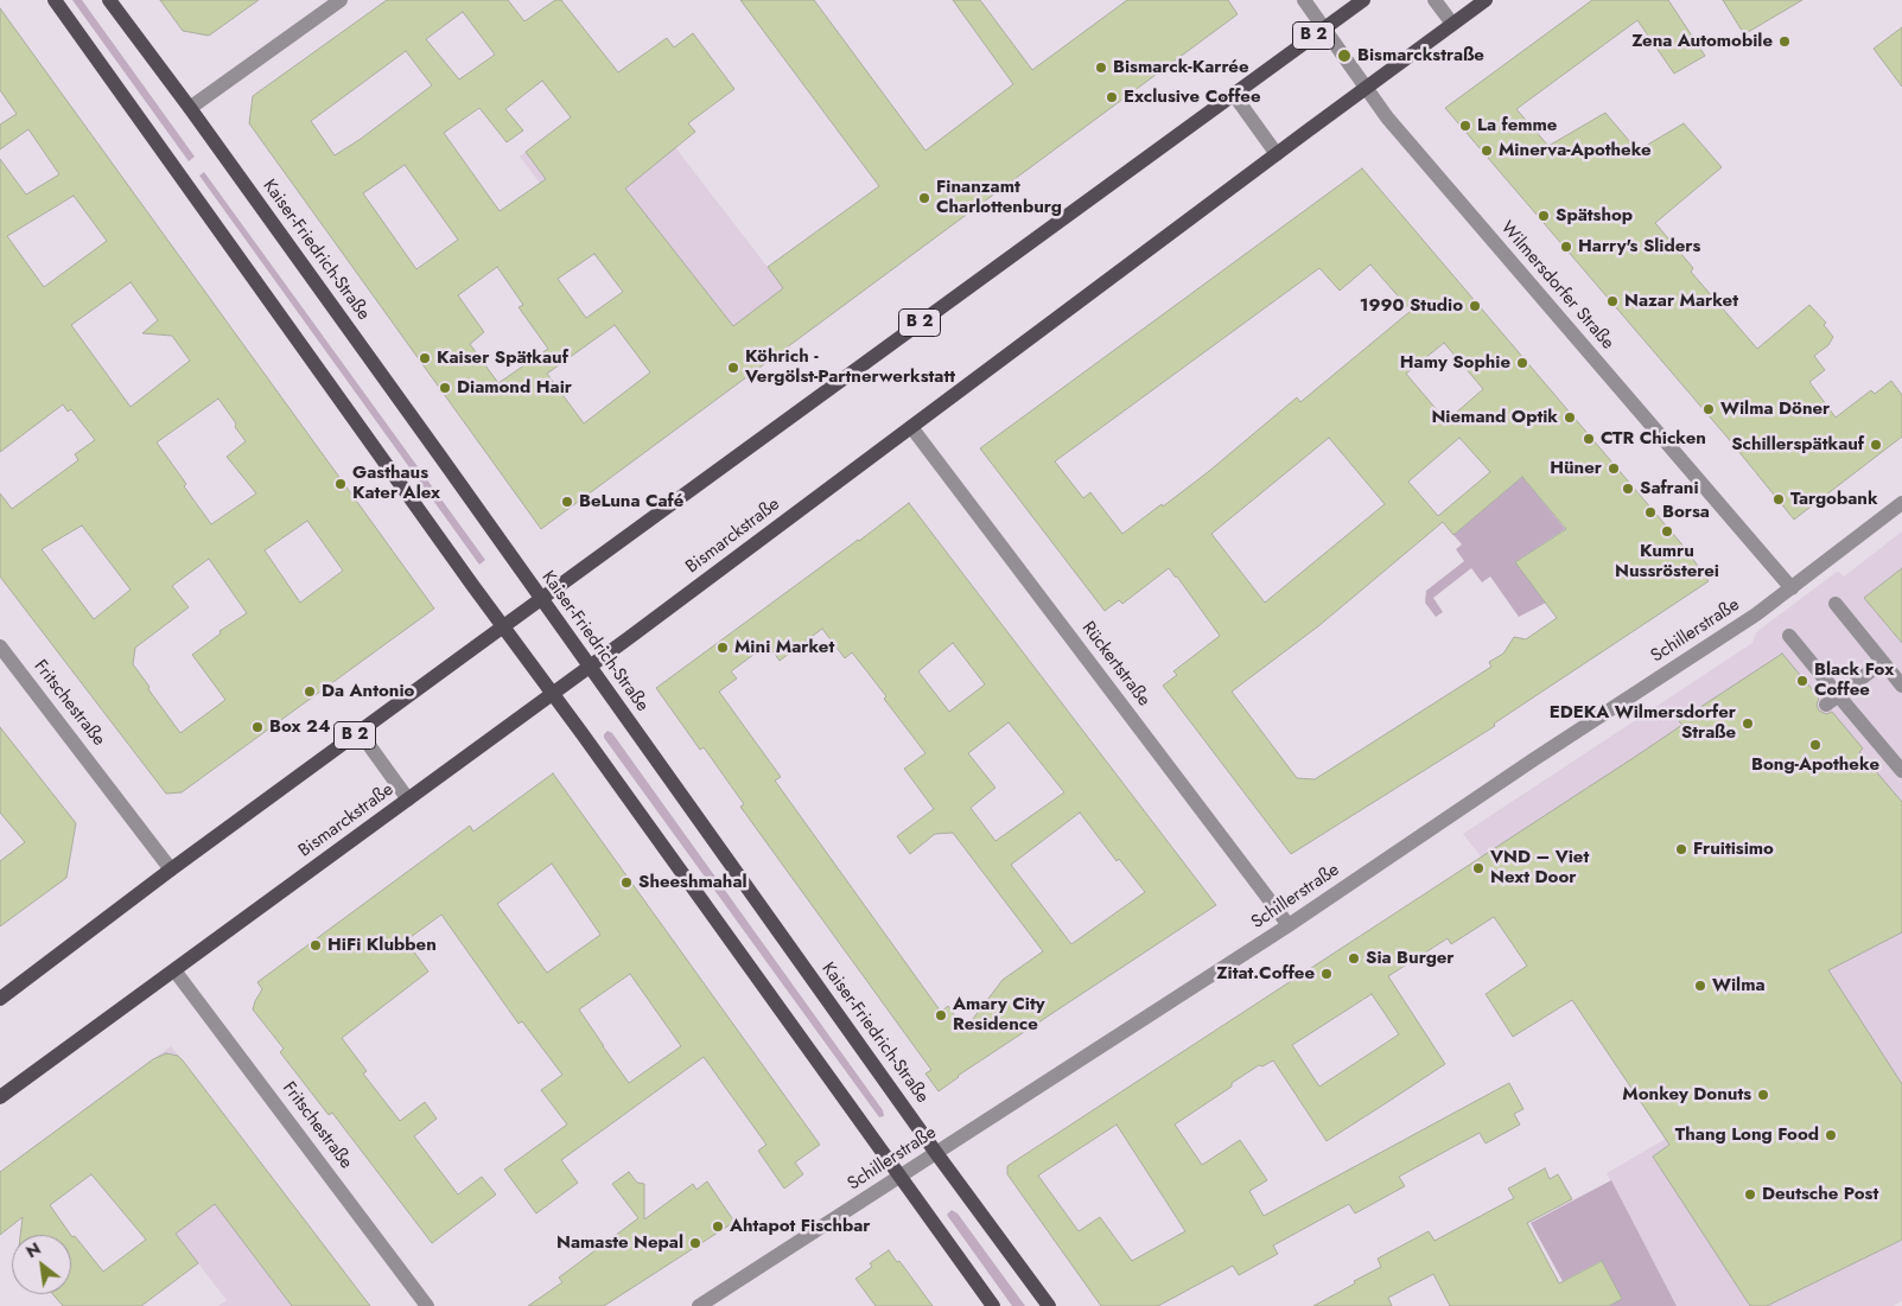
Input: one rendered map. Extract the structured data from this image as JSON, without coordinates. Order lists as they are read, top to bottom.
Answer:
{
  "streets": {
    "main road": ["B 2", "Kaiser-Friedrich-Straße", "Bismarckstraße"],
    "street": [
      "Wilmersdorfer Straße",
      "Schillerstraße",
      "Rückertstraße",
      "Fritschestraße"
    ]
  },
  "crossings": [
    ["B 2", "Kaiser-Friedrich-Straße"],
    ["B 2", "Wilmersdorfer Straße"],
    ["B 2", "Fritschestraße"],
    ["Kaiser-Friedrich-Straße", "Bismarckstraße"],
    ["Kaiser-Friedrich-Straße", "Schillerstraße"],
    ["Wilmersdorfer Straße", "Bismarckstraße"],
    ["Wilmersdorfer Straße", "Schillerstraße"],
    ["Bismarckstraße", "Rückertstraße"],
    ["Bismarckstraße", "Fritschestraße"],
    ["Schillerstraße", "Rückertstraße"]
  ],
  "places": [
    "Zena Automobile",
    "Bismarckstraße",
    "Bismarck-Karrée",
    "Exclusive Coffee",
    "La femme",
    "Minerva-Apotheke",
    "Finanzamt Charlottenburg",
    "Spätshop",
    "Harry's Sliders",
    "Nazar Market",
    "1990 Studio",
    "Kaiser Spätkauf",
    "Hamy Sophie",
    "Köhrich - Vergölst-Partnerwerkstatt",
    "Diamond Hair",
    "Wilma Döner",
    "Niemand Optik",
    "CTR Chicken",
    "Schillerspätkauf",
    "Hüner",
    "Gasthaus Kater Alex",
    "Safrani",
    "Targobank",
    "BeLuna Café",
    "Borsa",
    "Kumru Nussrösterei",
    "Mini Market",
    "Black Fox Coffee",
    "Da Antonio",
    "EDEKA Wilmersdorfer Straße",
    "Box 24",
    "Bong-Apotheke",
    "Fruitisimo",
    "VND – Viet Next Door",
    "Sheeshmahal",
    "HiFi Klubben",
    "Sia Burger",
    "Zitat.Coffee",
    "Wilma",
    "Amary City Residence",
    "Monkey Donuts",
    "Thang Long Food",
    "Deutsche Post",
    "Ahtapot Fischbar",
    "Namaste Nepal"
  ],
  "north": "top left"
}
